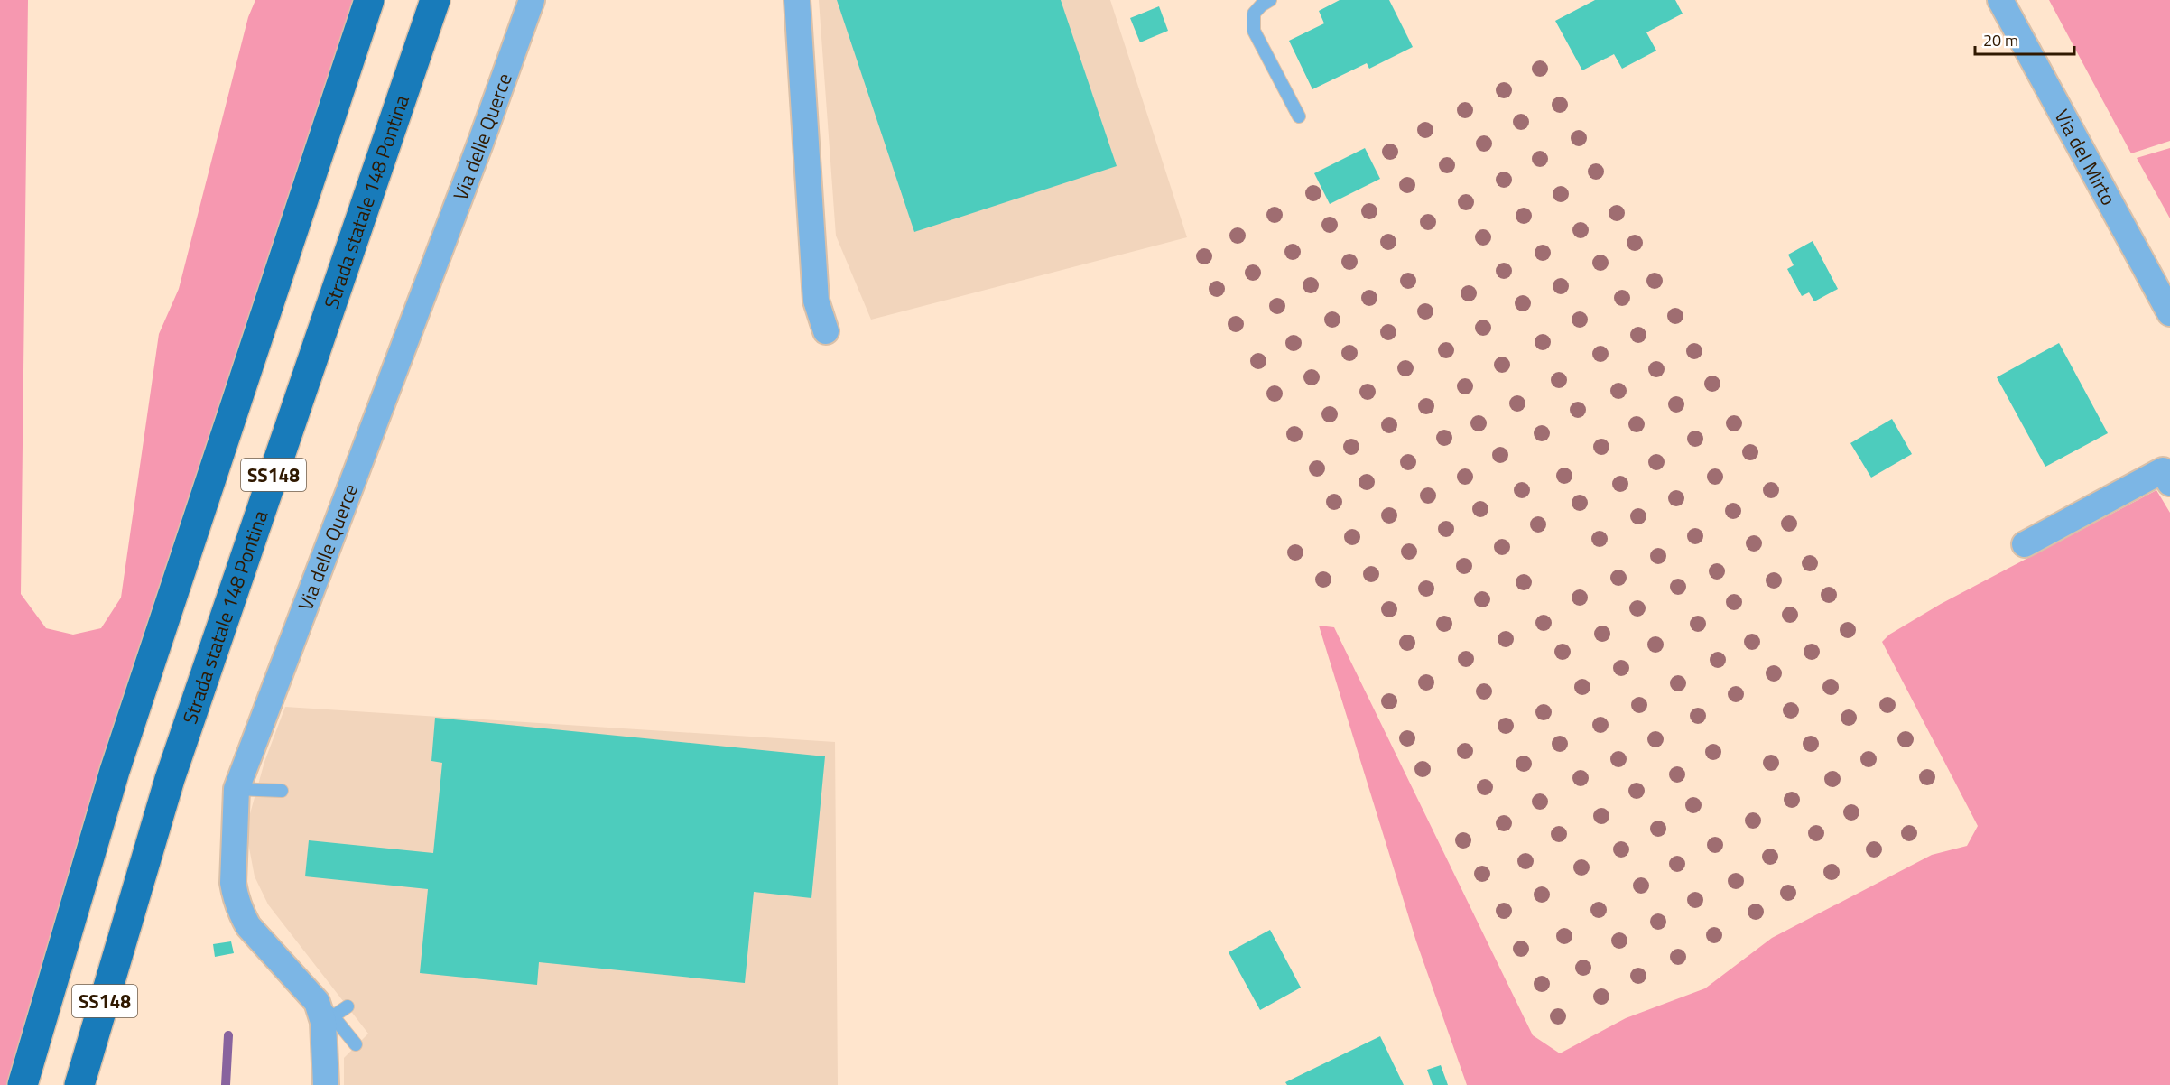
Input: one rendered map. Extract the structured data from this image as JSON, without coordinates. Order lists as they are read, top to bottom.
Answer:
{
  "streets": {
    "highway": ["Strada statale 148 Pontina", "SS148"],
    "street": ["Via delle Querce", "Via del Mirto"]
  },
  "scale_bar": "20 m"
}
